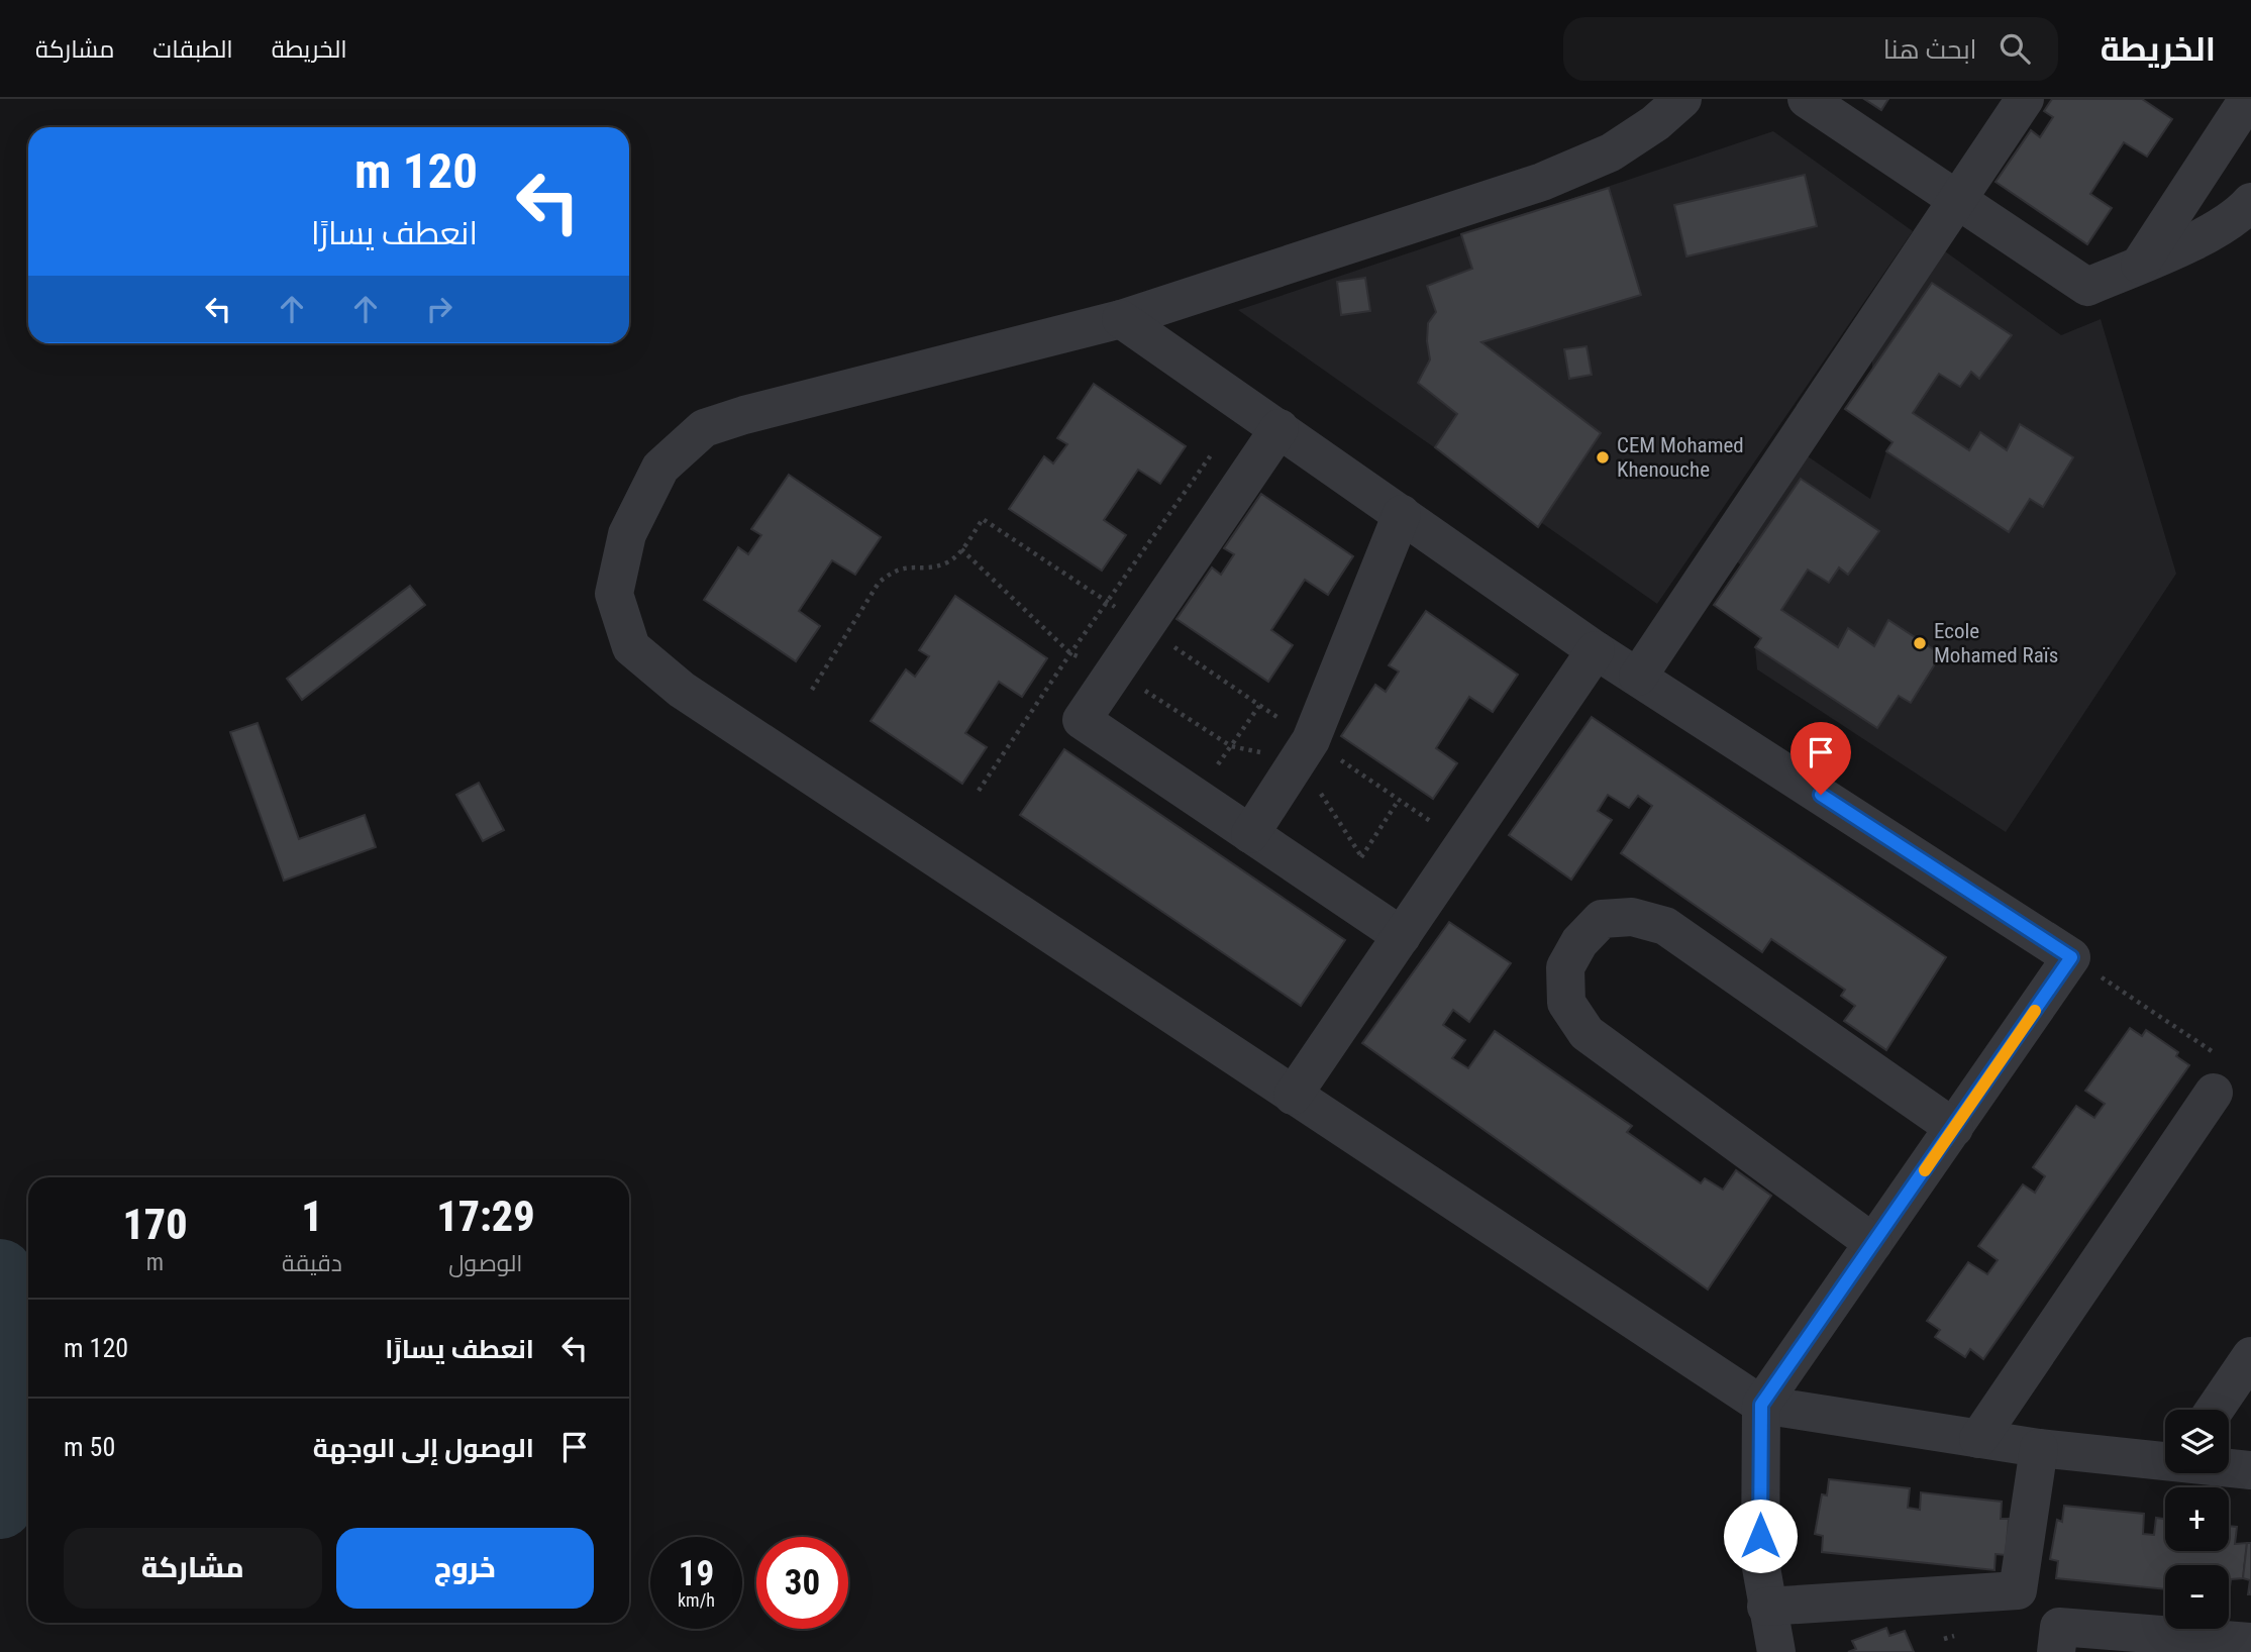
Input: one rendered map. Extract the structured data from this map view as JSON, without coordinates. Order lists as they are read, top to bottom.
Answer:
{
  "places": ["CEM Mohamed Khenouche", "Ecole Mohamed Raïs"],
  "page": {
    "header": "الخريطة",
    "search": "ابحث هنا",
    "nav": ["الخريطة", "الطبقات", "مشاركة"],
    "turn": ["120 m", "انعطف يسارًا"],
    "eta": [
      "17:29",
      "الوصول",
      "1",
      "دقيقة",
      "170",
      "m"
    ],
    "list": [
      {
        "name": "انعطف يسارًا",
        "value": "120 m"
      },
      {
        "name": "الوصول إلى الوجهة",
        "value": "50 m"
      }
    ],
    "map_buttons": ["+", "−"],
    "buttons": ["خروج", "مشاركة"],
    "speed": "19 km/h",
    "limit": "30"
  }
}
